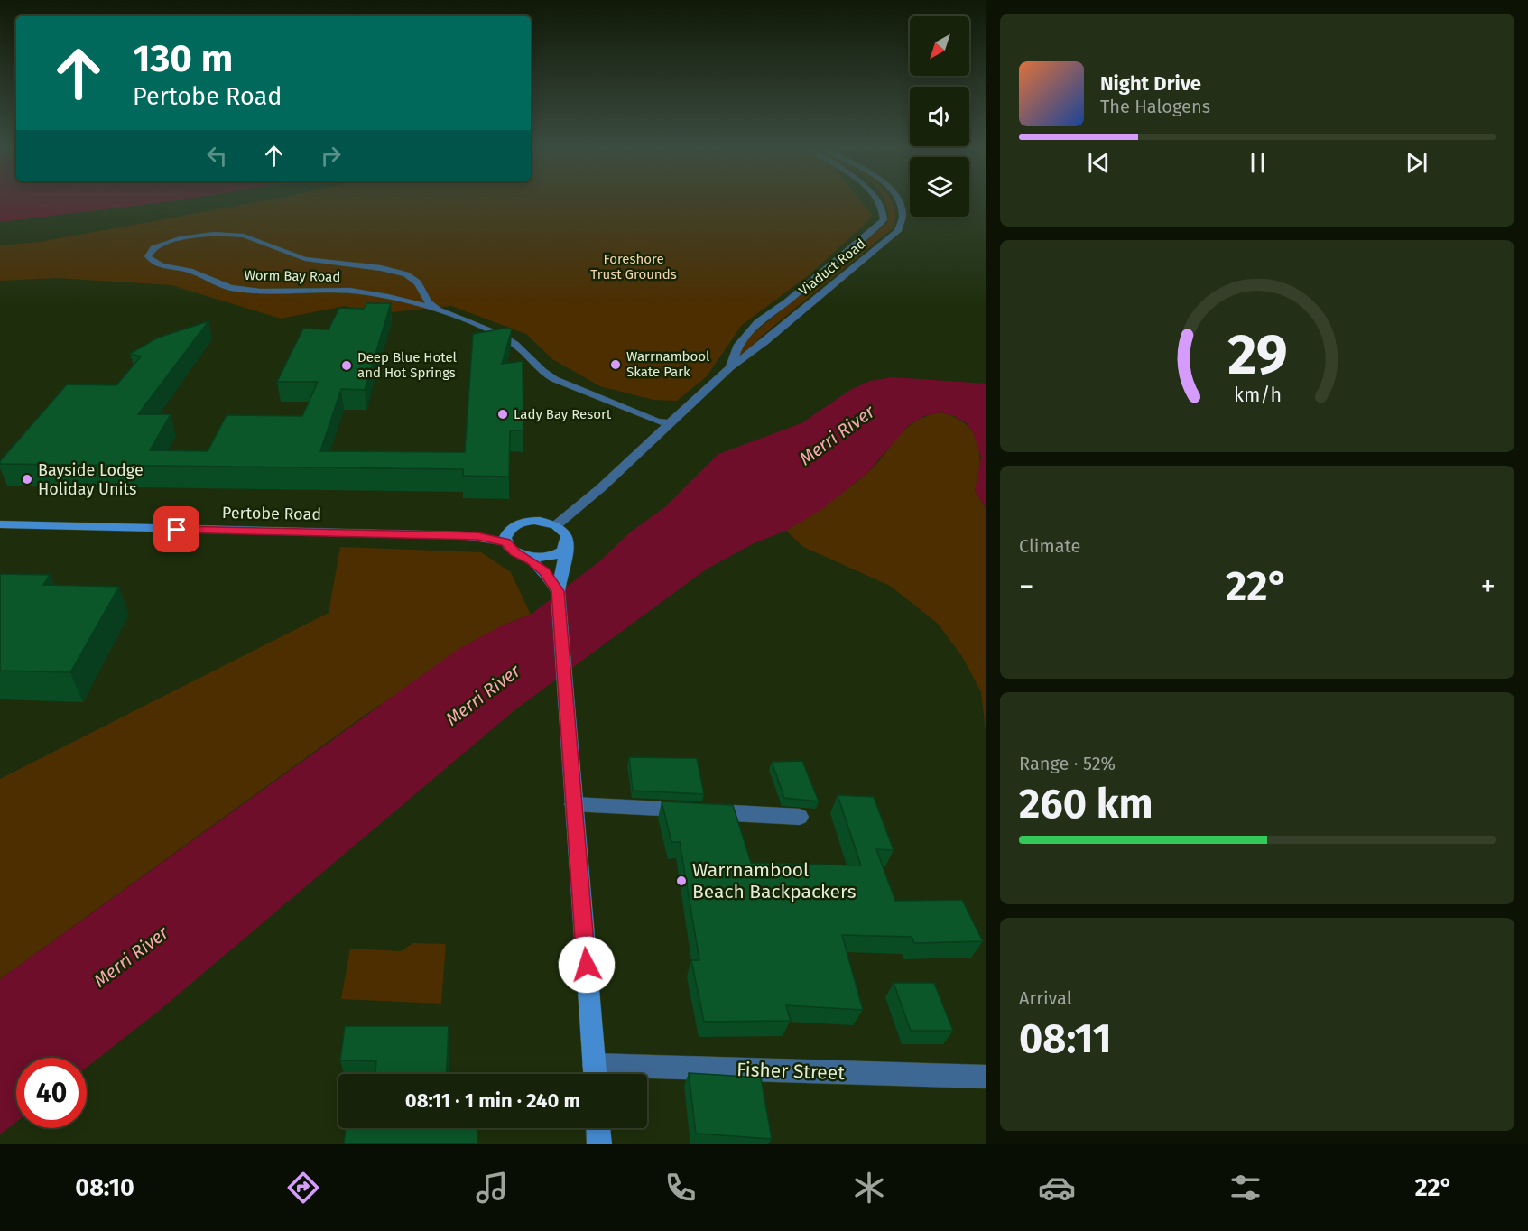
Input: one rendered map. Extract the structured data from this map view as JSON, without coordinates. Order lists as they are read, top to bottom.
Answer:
{
  "streets": {
    "street": [
      "Viaduct Road",
      "Worm Bay Road",
      "Pertobe Road",
      "Fisher Street"
    ]
  },
  "crossings": [
    ["Viaduct Road", "Worm Bay Road"],
    ["Viaduct Road", "Pertobe Road"]
  ],
  "water": ["Merri River"],
  "parks": ["Foreshore Trust Grounds"],
  "places": [
    "Warrnambool Skate Park",
    "Deep Blue Hotel and Hot Springs",
    "Lady Bay Resort",
    "Bayside Lodge Holiday Units",
    "Warrnambool Beach Backpackers"
  ],
  "north": "bottom left",
  "page": {
    "turn": ["130 m", "Pertobe Road"],
    "song": ["Night Drive", "The Halogens"],
    "tile": [
      "Climate",
      ["Range · 52%", "260 km"],
      ["Arrival", "08:11"]
    ],
    "heat": ["−", "22°", "+"],
    "limit": "40",
    "trip": "08:11 · 1 min · 240 m",
    "tabs": ["08:10", "22°"],
    "gauge": ["29", "km/h"]
  }
}
